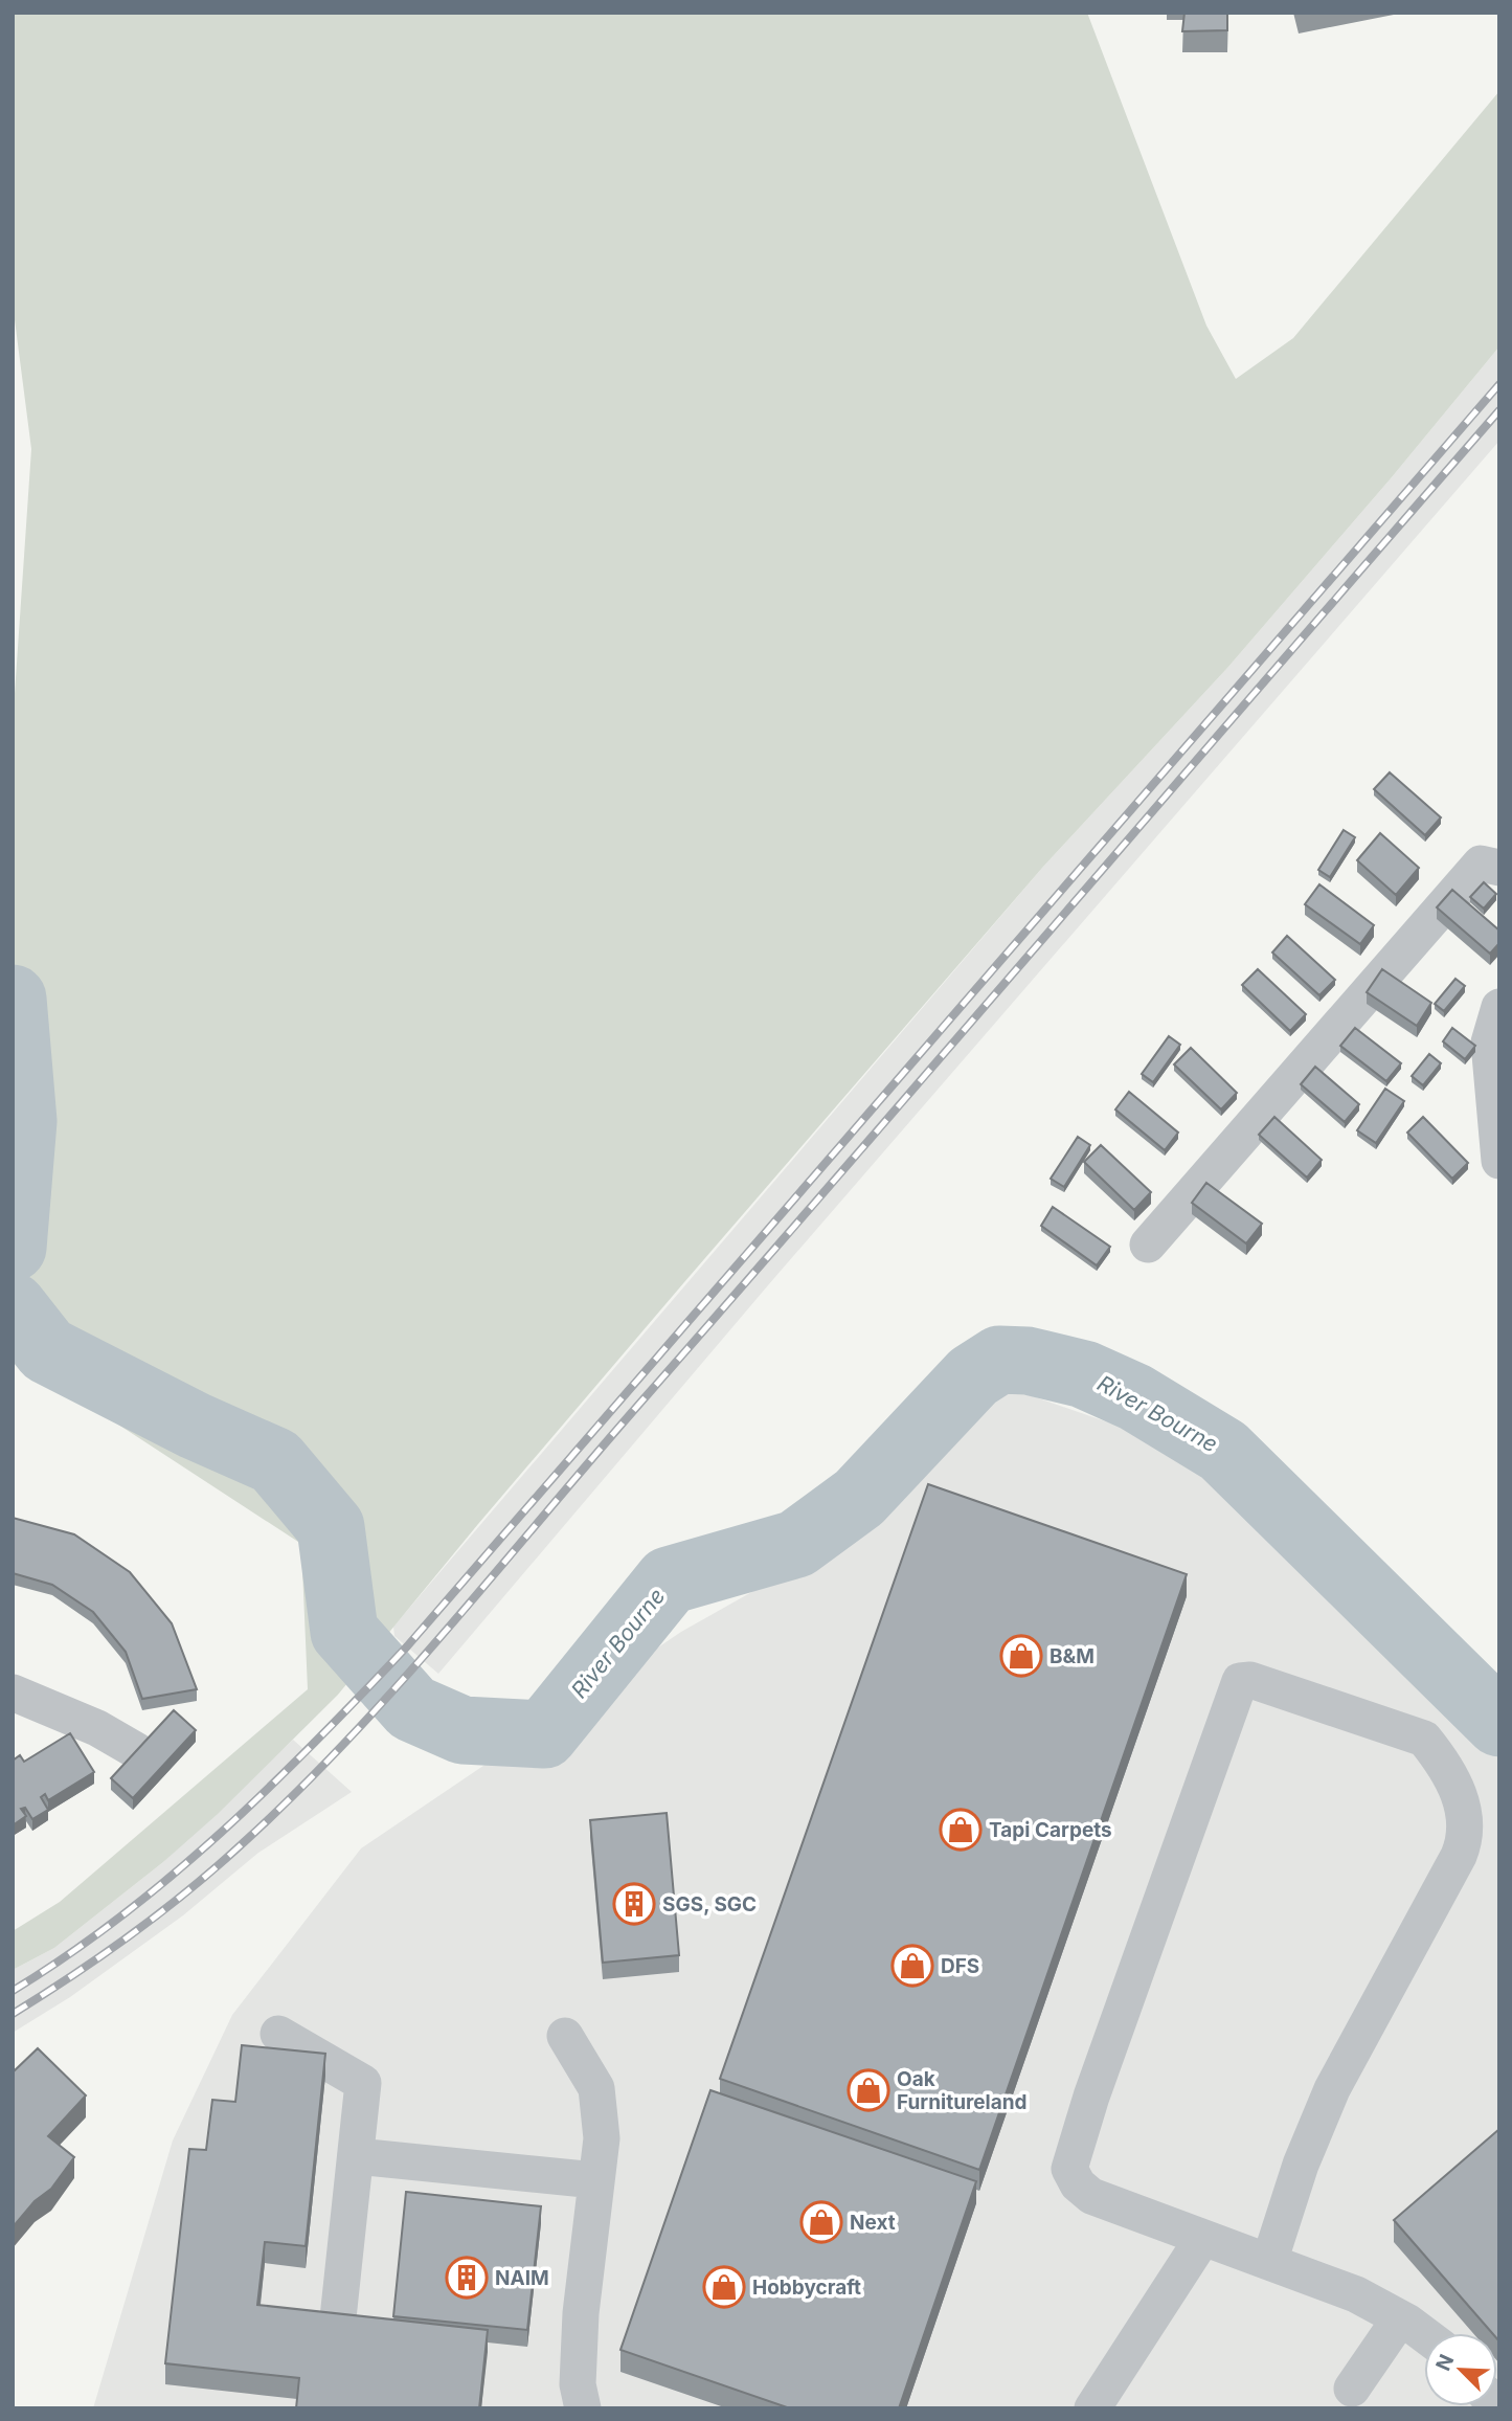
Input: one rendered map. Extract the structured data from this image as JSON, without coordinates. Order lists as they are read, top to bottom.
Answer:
{
  "water": ["River Bourne"],
  "places": {
    "shop": [
      "B&M",
      "Tapi Carpets",
      "DFS",
      "Oak Furnitureland",
      "Next",
      "Hobbycraft"
    ],
    "building": ["SGS, SGC", "NAIM"]
  },
  "north": "top left"
}
